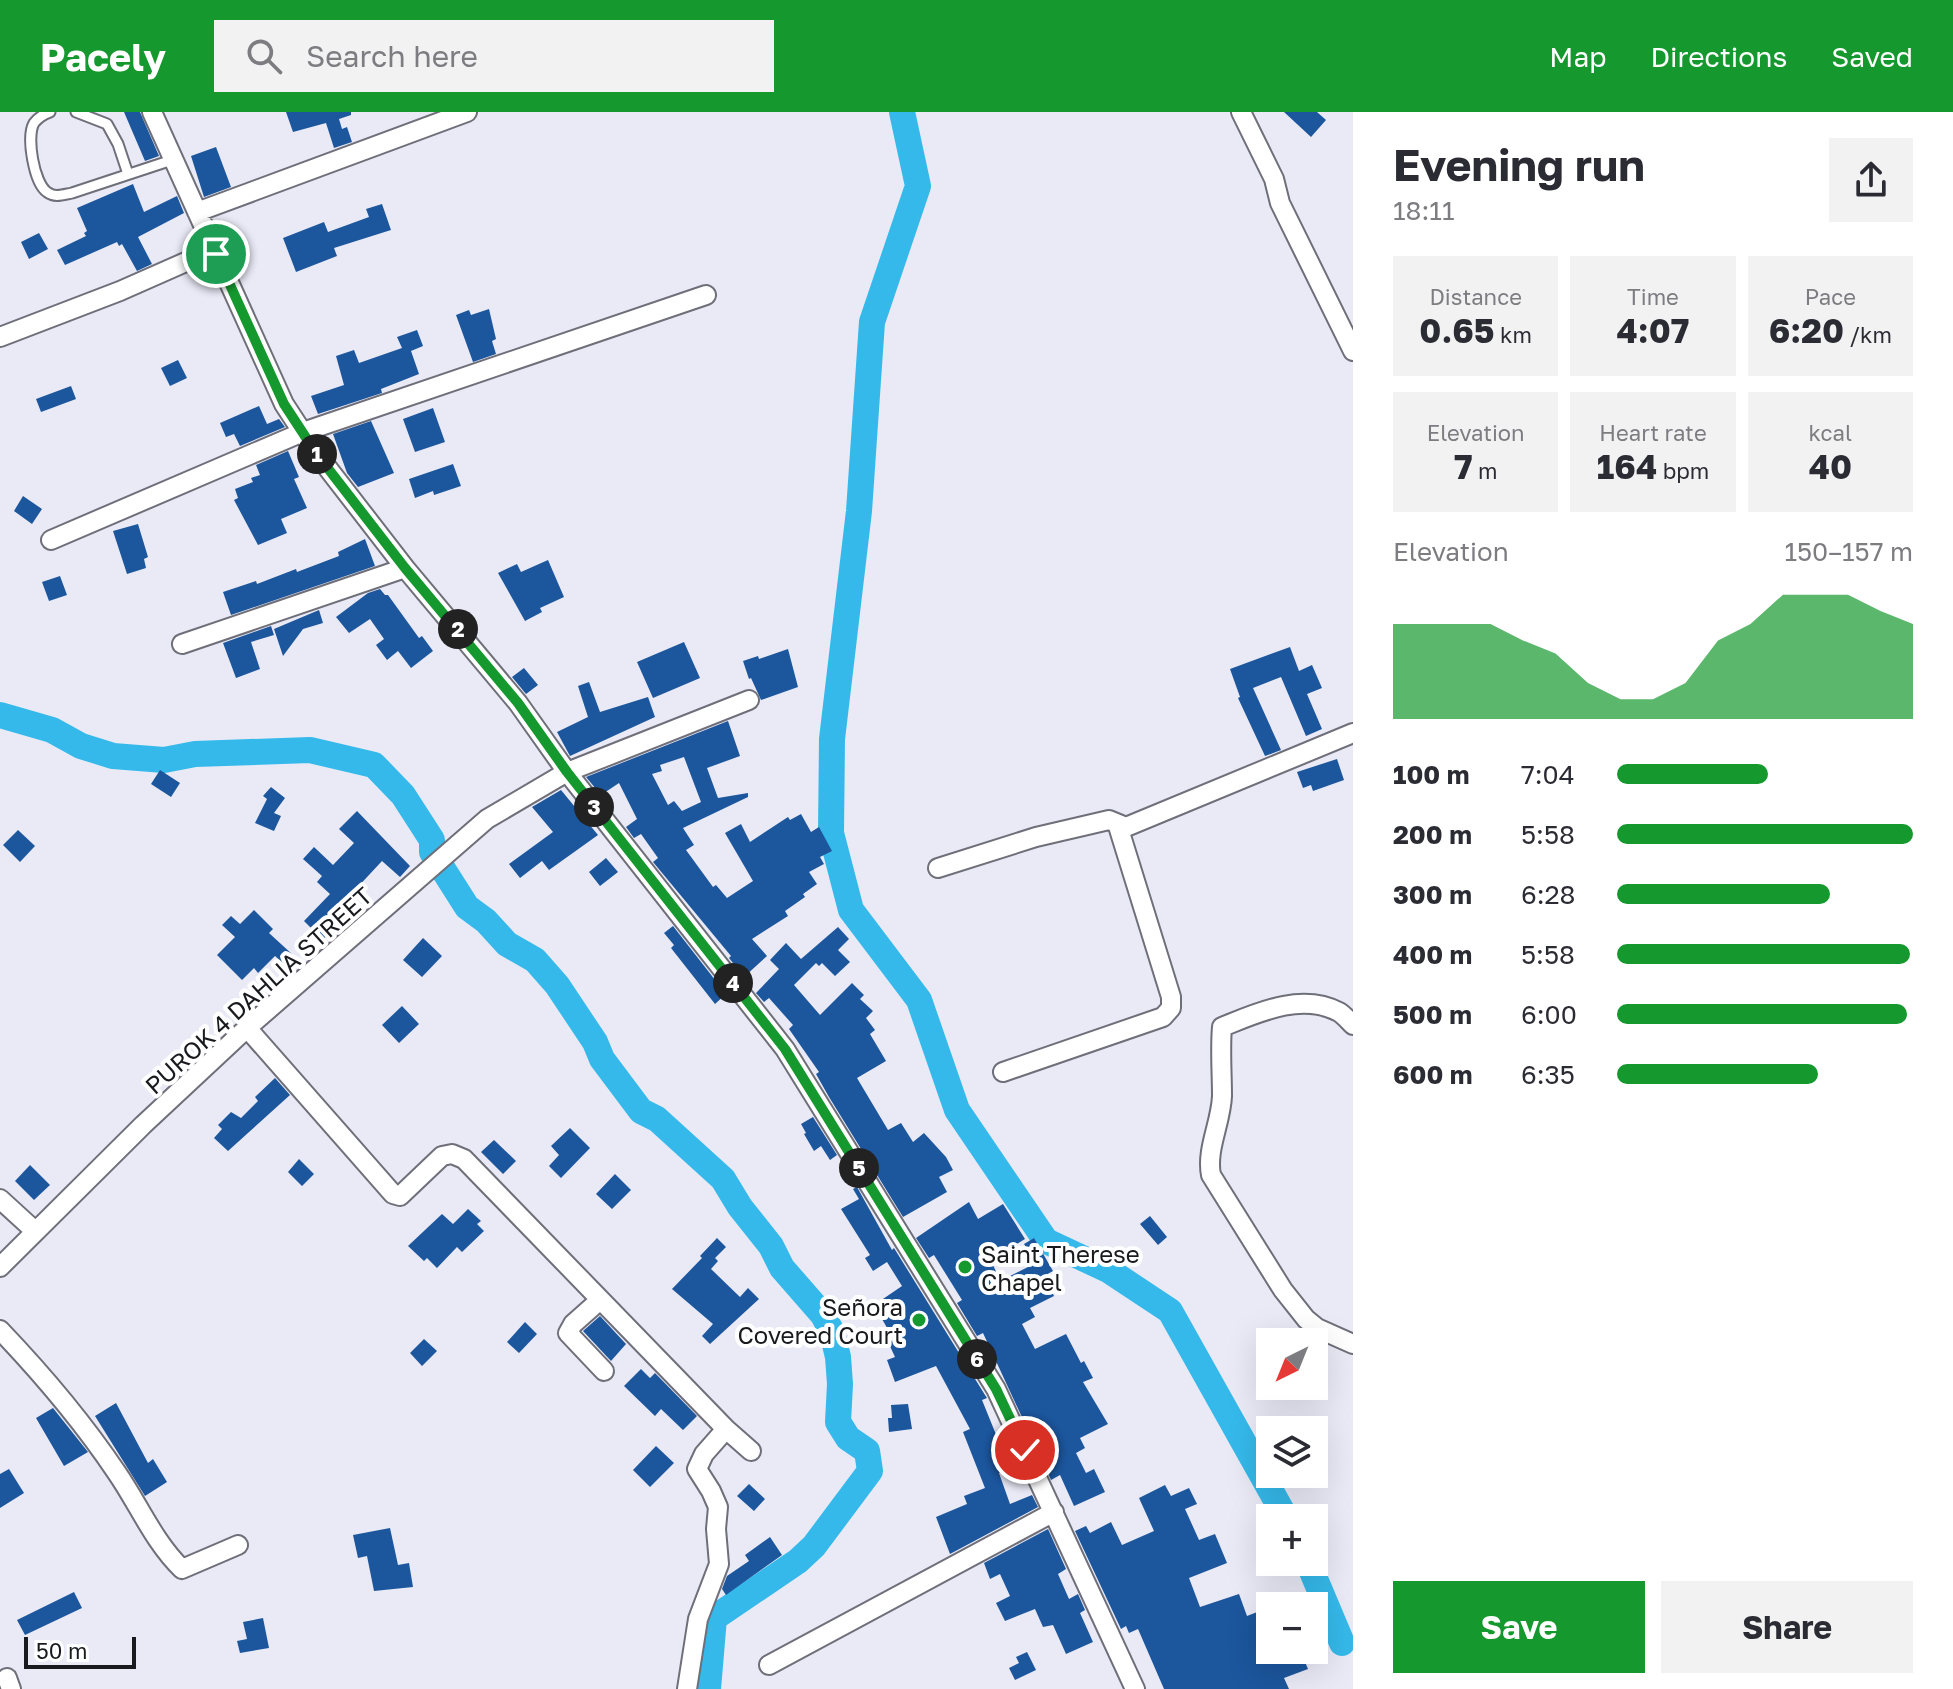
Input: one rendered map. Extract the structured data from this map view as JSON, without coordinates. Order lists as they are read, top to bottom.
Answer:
{
  "streets": {
    "street": ["PUROK 4 DAHLIA STREET"]
  },
  "places": ["Saint Therese Chapel", "Señora Covered Court"],
  "scale_bar": "50 m",
  "north": "bottom left",
  "page": {
    "header": "Pacely",
    "search": "Search here",
    "nav": ["Map", "Directions", "Saved"],
    "heading": ["Evening run", "18:11"],
    "stats": [
      ["Distance", "0.65 km"],
      ["Time", "4:07"],
      ["Pace", "6:20 /km"],
      ["Elevation", "7 m"],
      ["Heart rate", "164 bpm"],
      ["kcal", "40"]
    ],
    "pins": [
      "1",
      "2",
      "3",
      "4",
      "5",
      "6"
    ],
    "chart": ["Elevation", "150–157 m"],
    "list": [
      {
        "name": "100 m",
        "note": "7:04"
      },
      {
        "name": "200 m",
        "note": "5:58"
      },
      {
        "name": "300 m",
        "note": "6:28"
      },
      {
        "name": "400 m",
        "note": "5:58"
      },
      {
        "name": "500 m",
        "note": "6:00"
      },
      {
        "name": "600 m",
        "note": "6:35"
      }
    ],
    "map_buttons": ["+", "−"],
    "buttons": ["Save", "Share"],
    "scale": "50 m"
  }
}
